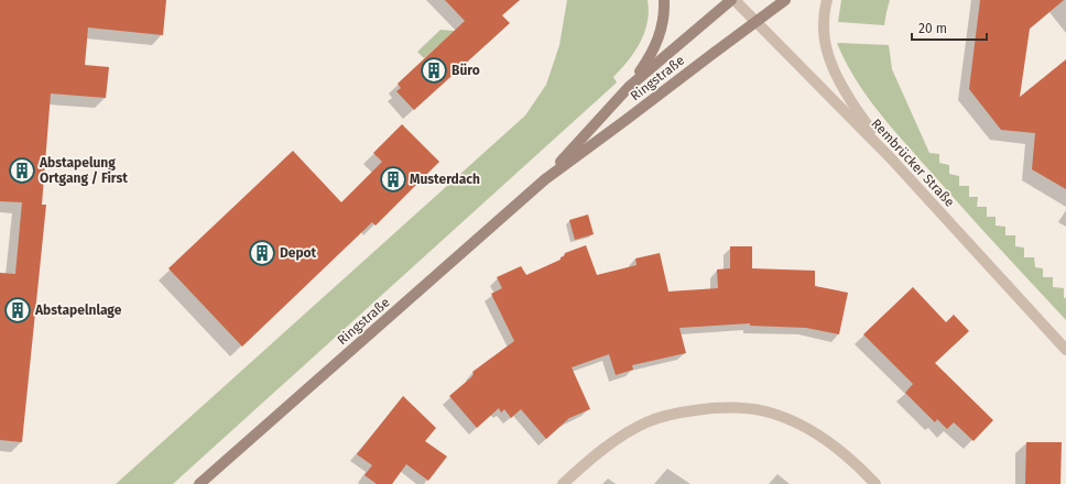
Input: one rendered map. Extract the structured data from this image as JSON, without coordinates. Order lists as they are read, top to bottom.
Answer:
{
  "streets": {
    "main road": ["Ringstraße"],
    "street": ["Rembrücker Straße"]
  },
  "crossings": [
    ["Ringstraße", "Rembrücker Straße"]
  ],
  "places": {
    "building": [
      "Büro",
      "Abstapelung Ortgang / First",
      "Musterdach",
      "Depot",
      "Abstapelnlage"
    ]
  },
  "scale_bar": "20 m"
}
